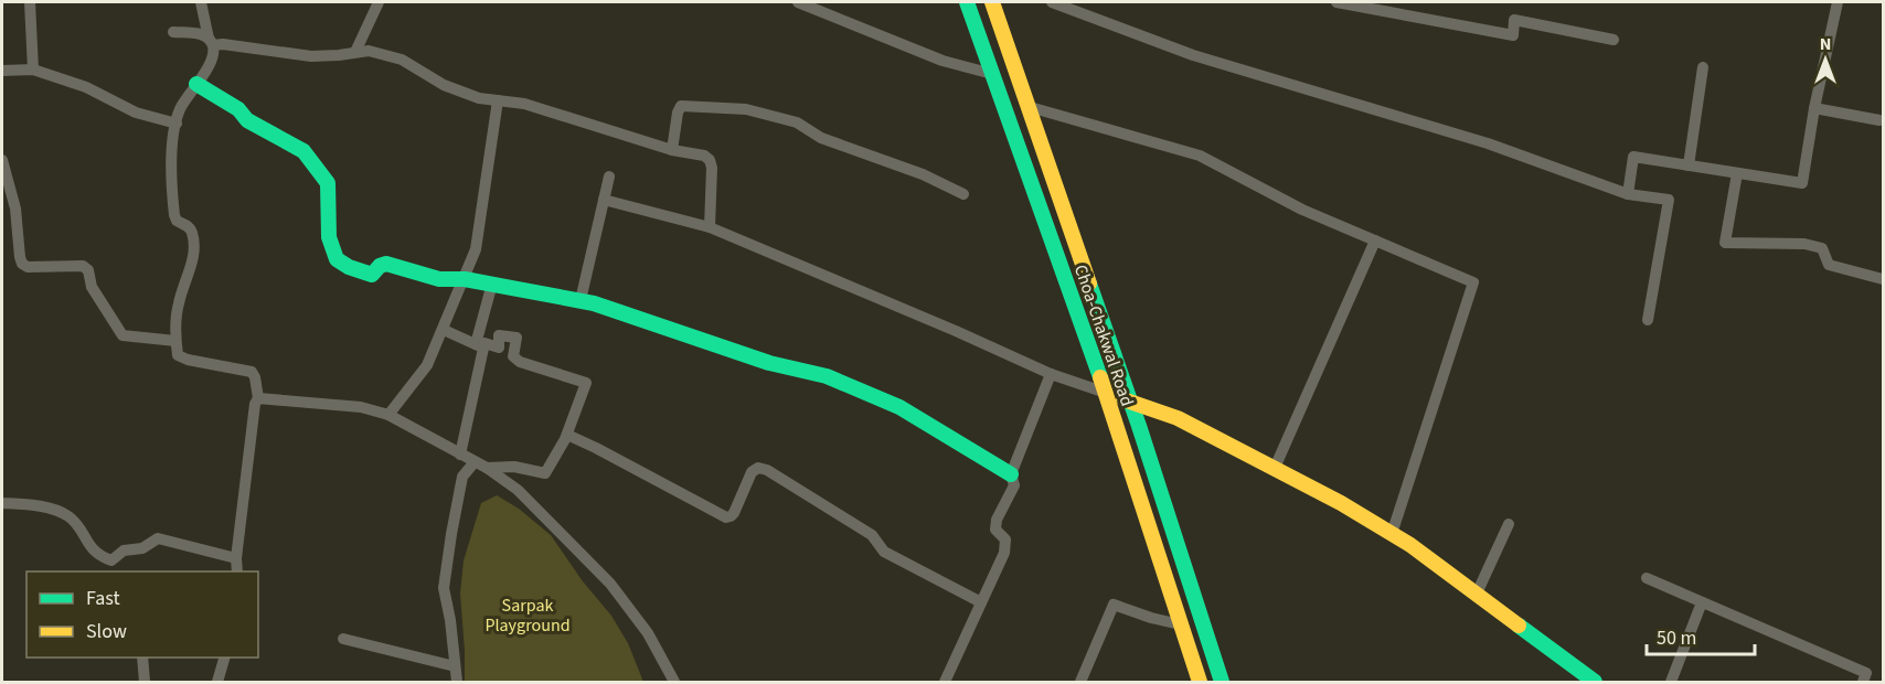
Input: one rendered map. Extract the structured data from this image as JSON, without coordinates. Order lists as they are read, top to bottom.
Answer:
{
  "streets": {
    "main road": ["Choa-Chakwal Road"]
  },
  "parks": ["Sarpak Playground"],
  "legend": ["Fast", "Slow"],
  "scale_bar": "50 m",
  "north": "top"
}
